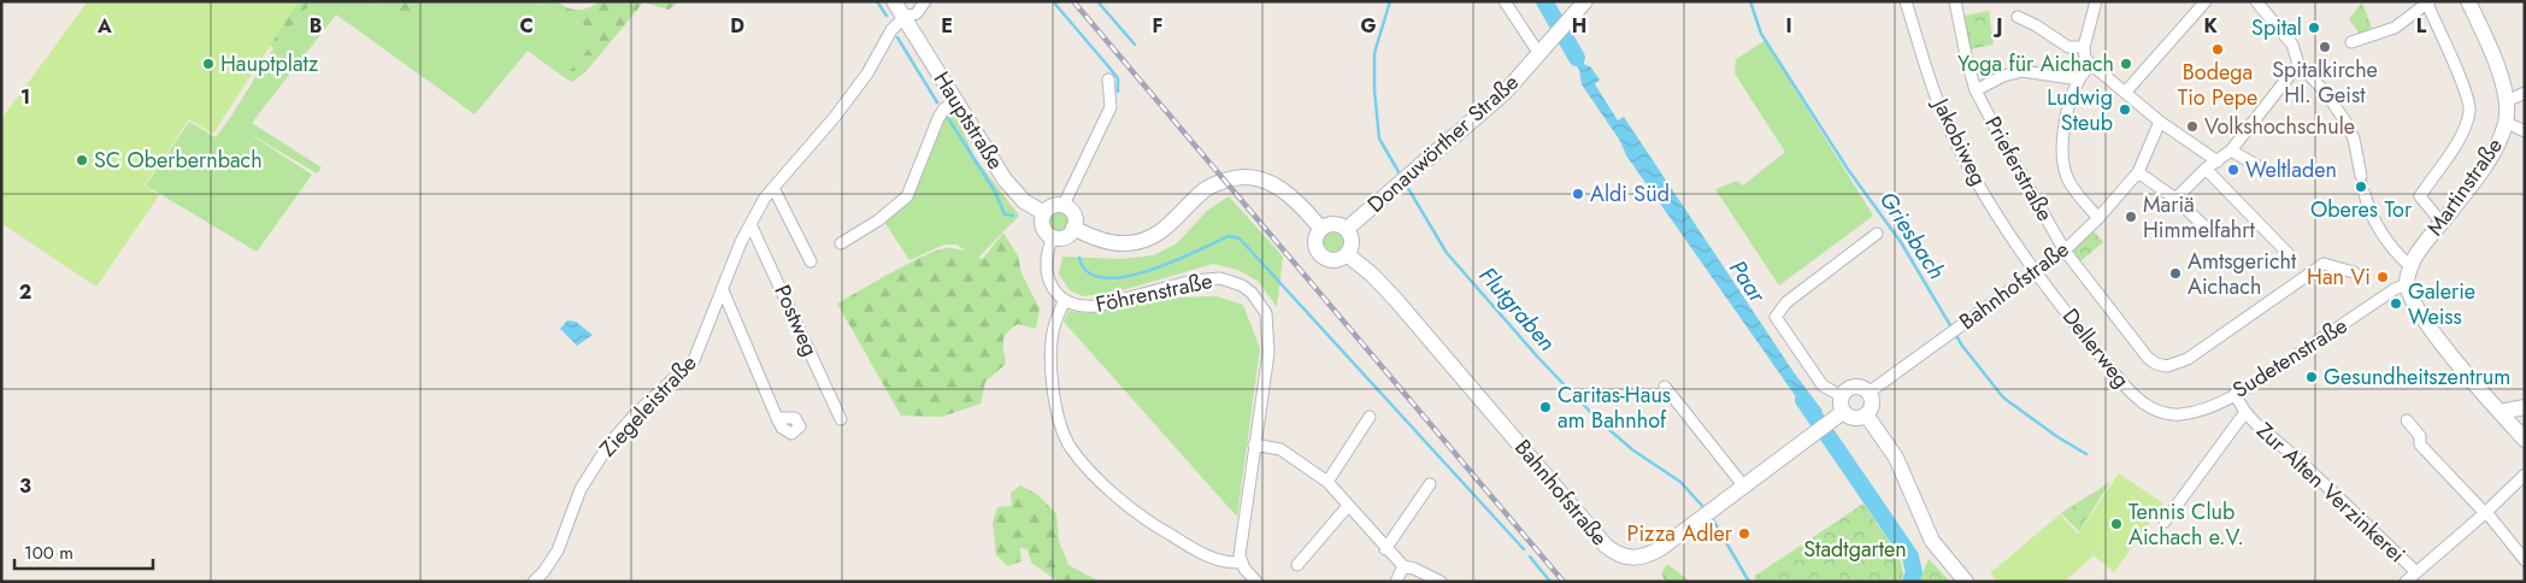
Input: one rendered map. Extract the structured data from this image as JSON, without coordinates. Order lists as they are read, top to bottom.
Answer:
{
  "streets": {
    "main road": [
      "Hauptstraße",
      "Donauwörther Straße",
      "Martinstraße",
      "Bahnhofstraße"
    ],
    "street": [
      "Jakobiweg",
      "Prieferstraße",
      "Föhrenstraße",
      "Postweg",
      "Dellerweg",
      "Sudetenstraße",
      "Ziegeleistraße",
      "Zur Alten Verzinkerei"
    ]
  },
  "crossings": [
    ["Hauptstraße", "Föhrenstraße"],
    ["Hauptstraße", "Ziegeleistraße"],
    ["Jakobiweg", "Bahnhofstraße"],
    ["Jakobiweg", "Dellerweg"],
    ["Donauwörther Straße", "Bahnhofstraße"],
    ["Prieferstraße", "Bahnhofstraße"],
    ["Bahnhofstraße", "Dellerweg"],
    ["Postweg", "Ziegeleistraße"],
    ["Dellerweg", "Sudetenstraße"],
    ["Sudetenstraße", "Zur Alten Verzinkerei"]
  ],
  "water": ["Griesbach", "Paar", "Flutgraben"],
  "parks": ["Stadtgarten"],
  "places": [
    "Spital",
    "Spitalkirche Hl. Geist",
    "Bodega Tio Pepe",
    "Hauptplatz",
    "Yoga für Aichach",
    "Ludwig Steub",
    "Volkshochschule",
    "SC Oberbernbach",
    "Weltladen",
    "Oberes Tor",
    "Aldi Süd",
    "Mariä Himmelfahrt",
    "Amtsgericht Aichach",
    "Han Vi",
    "Galerie Weiss",
    "Gesundheitszentrum",
    "Caritas-Haus am Bahnhof",
    "Tennis Club Aichach e.V.",
    "Pizza Adler"
  ],
  "scale_bar": "100 m",
  "grid": {
    "columns": [
      "A",
      "B",
      "C",
      "D",
      "E",
      "F",
      "G",
      "H",
      "I",
      "J",
      "K",
      "L"
    ],
    "rows": ["1", "2", "3"]
  }
}
